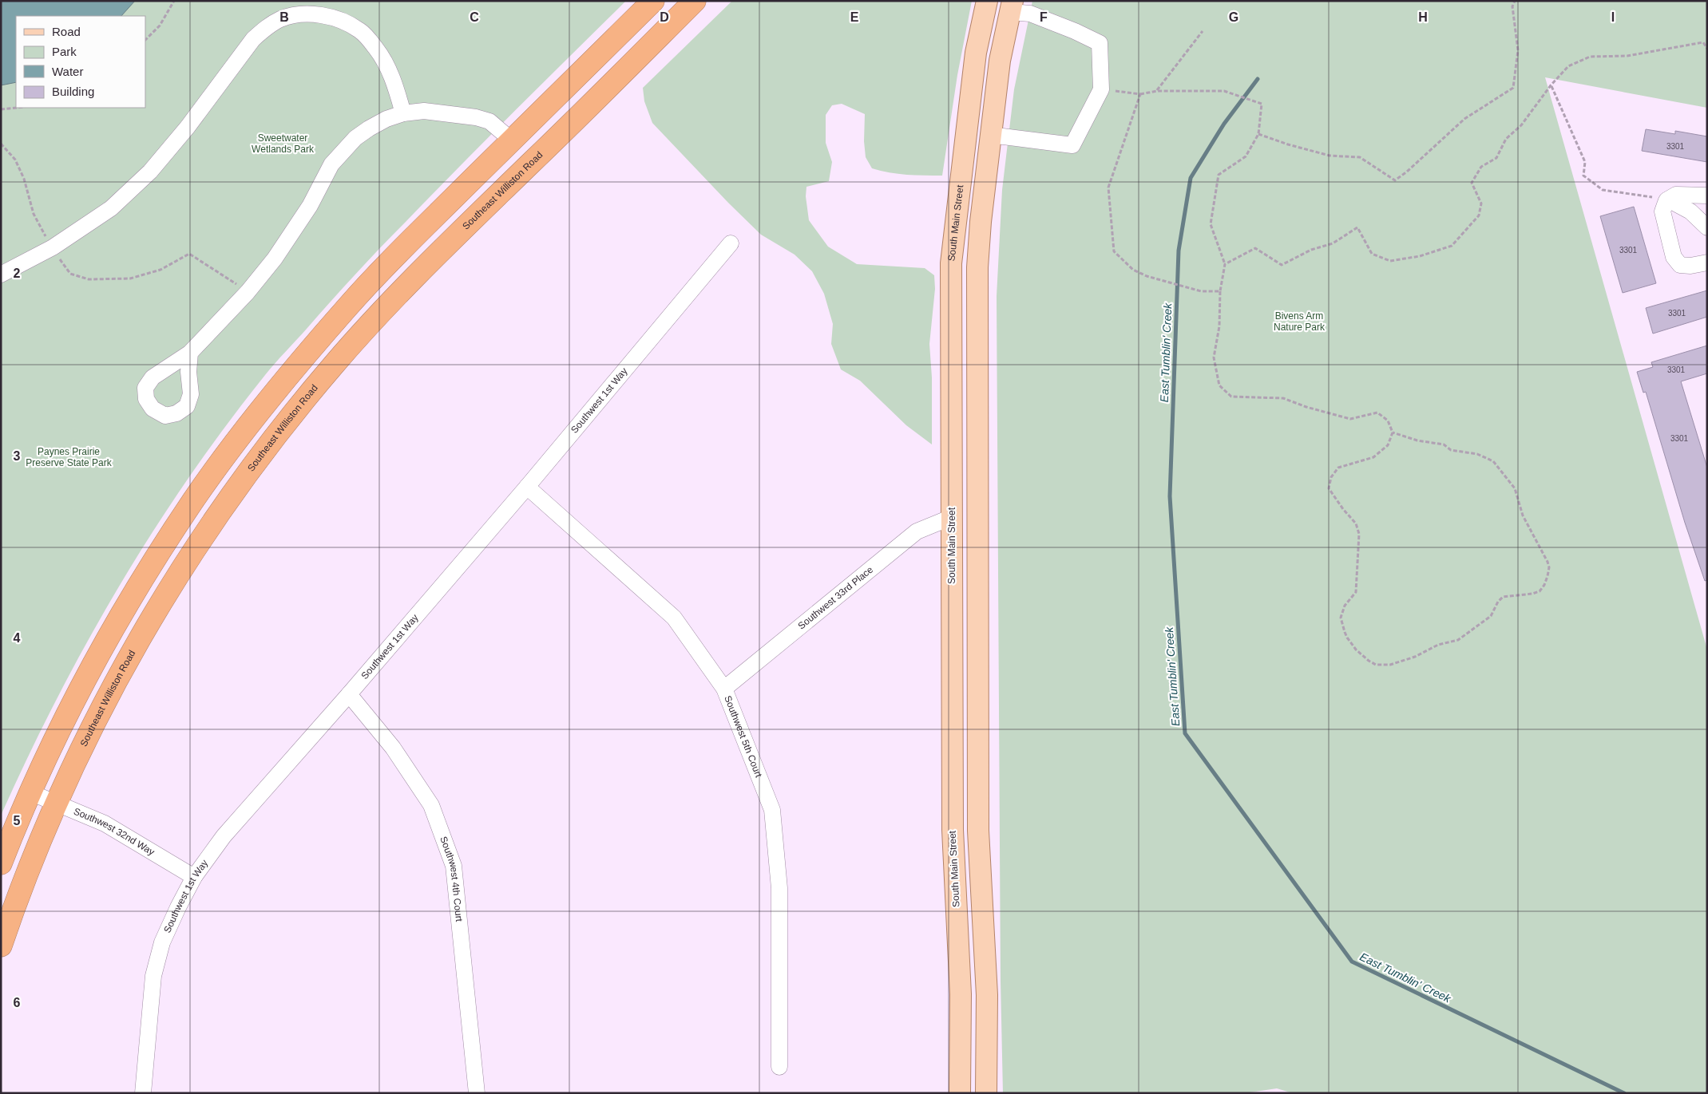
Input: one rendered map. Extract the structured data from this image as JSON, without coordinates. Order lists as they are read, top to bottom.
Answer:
{
  "streets": {
    "highway": ["Southeast Williston Road"],
    "main road": ["South Main Street"],
    "street": [
      "Southwest 1st Way",
      "Southwest 33rd Place",
      "Southwest 5th Court",
      "Southwest 32nd Way",
      "Southwest 4th Court"
    ]
  },
  "crossings": [
    ["Southeast Williston Road", "Southwest 32nd Way"],
    ["South Main Street", "Southwest 33rd Place"],
    ["Southwest 1st Way", "Southwest 5th Court"],
    ["Southwest 1st Way", "Southwest 32nd Way"],
    ["Southwest 1st Way", "Southwest 4th Court"],
    ["Southwest 33rd Place", "Southwest 5th Court"]
  ],
  "water": ["East Tumblin' Creek"],
  "parks": ["Sweetwater Wetlands Park", "Bivens Arm Nature Park", "Paynes Prairie Preserve State Park"],
  "house_numbers": [
    "3301",
    "3301",
    "3301",
    "3301",
    "3301"
  ],
  "legend": [
    "Road",
    "Park",
    "Water",
    "Building"
  ],
  "grid": {
    "columns": [
      "B",
      "C",
      "D",
      "E",
      "F",
      "G",
      "H",
      "I"
    ],
    "rows": [
      "2",
      "3",
      "4",
      "5",
      "6"
    ]
  }
}
